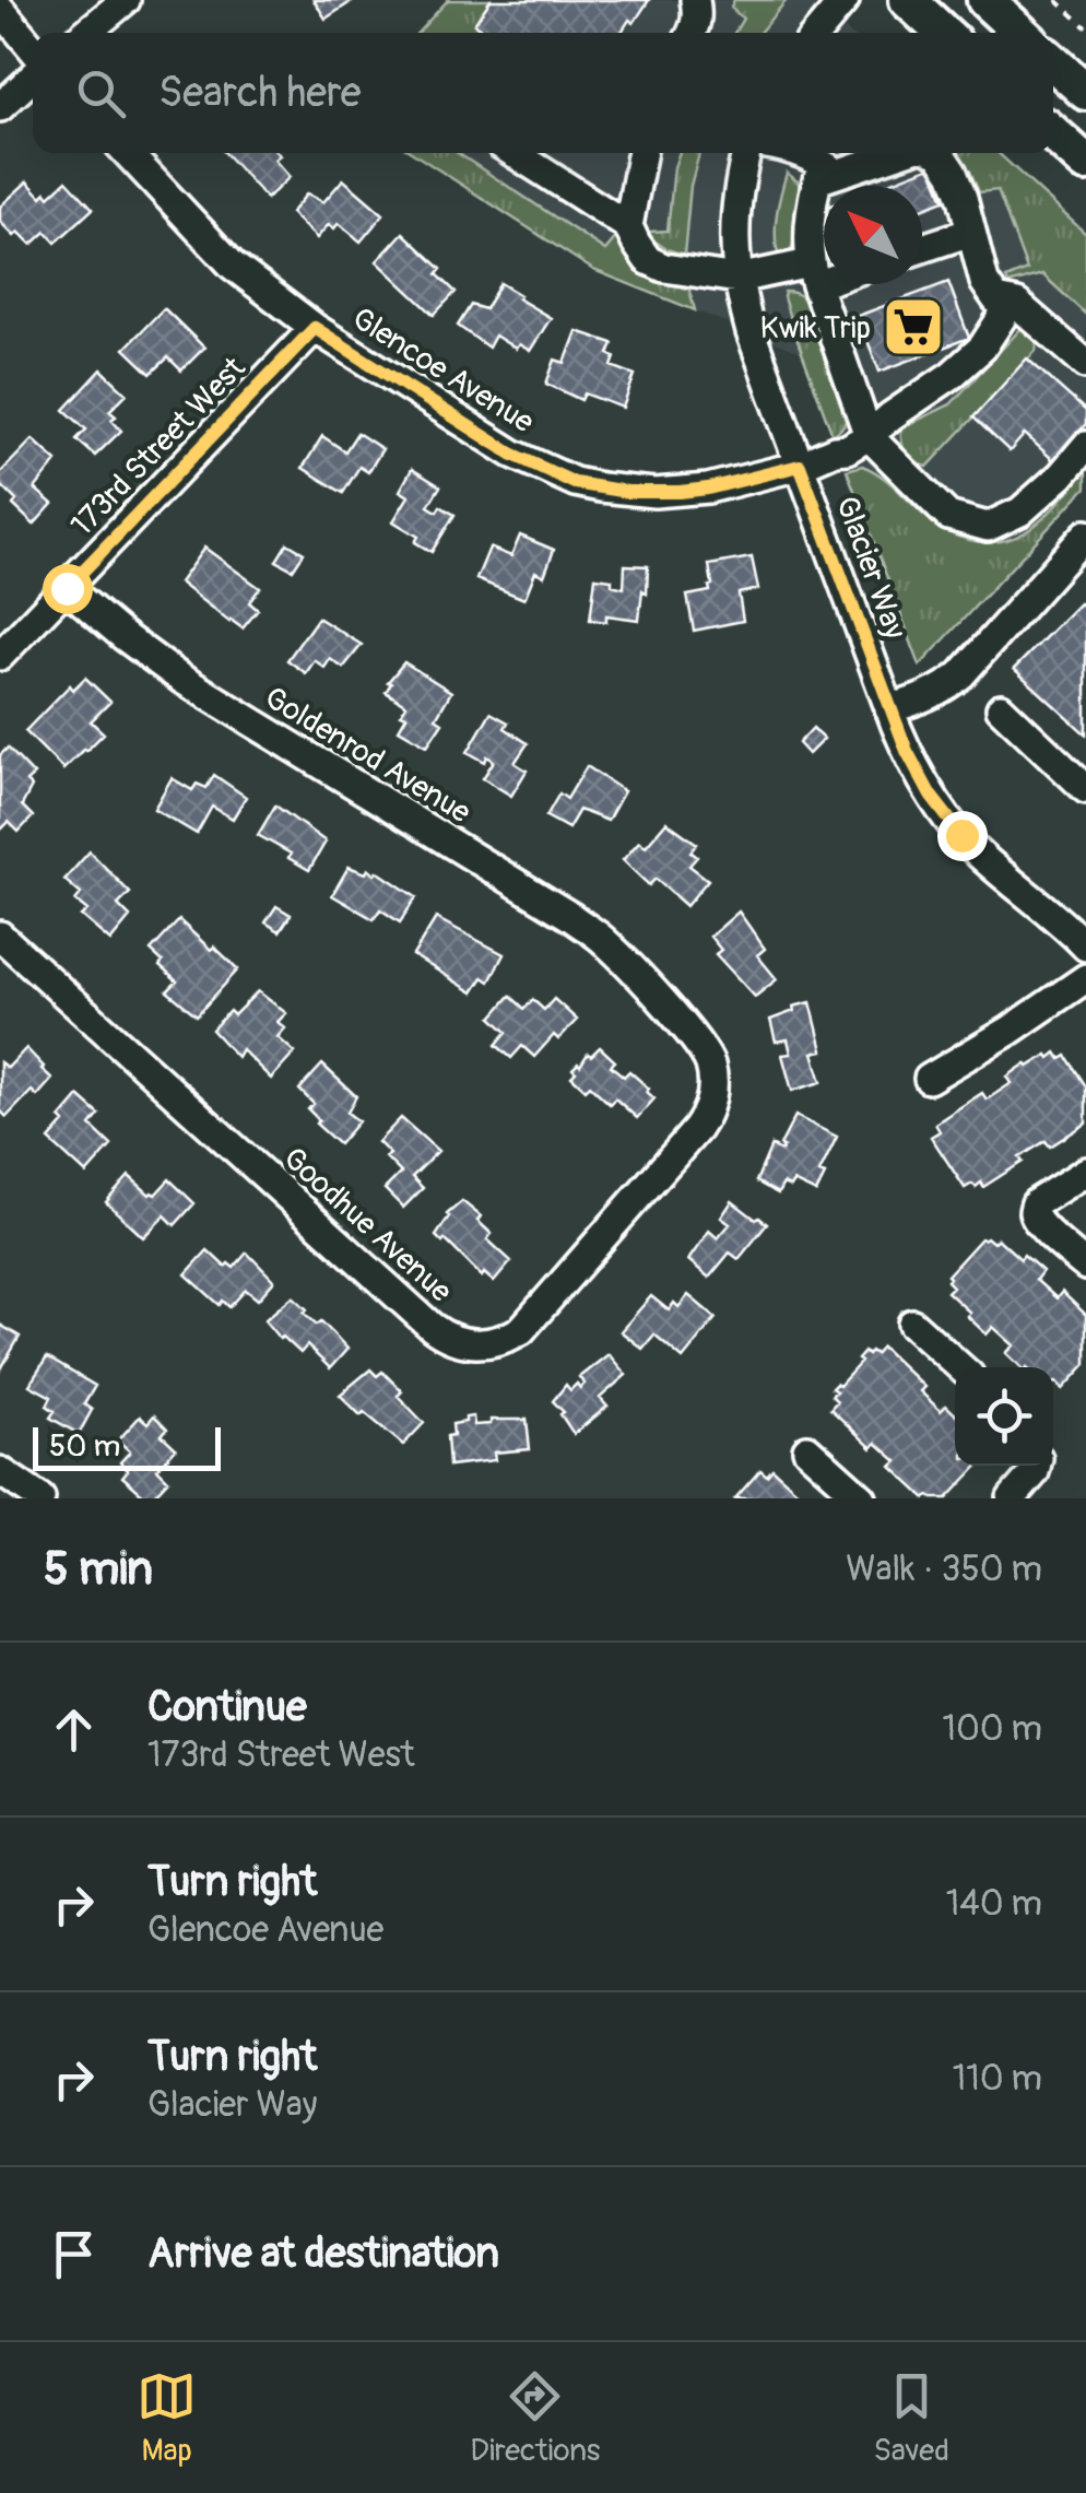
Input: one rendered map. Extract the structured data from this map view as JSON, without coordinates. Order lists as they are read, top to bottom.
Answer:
{
  "streets": {
    "street": [
      "Glencoe Avenue",
      "173rd Street West",
      "Glacier Way",
      "Goldenrod Avenue",
      "Goodhue Avenue"
    ]
  },
  "crossings": [
    ["Glencoe Avenue", "173rd Street West"],
    ["Glencoe Avenue", "Glacier Way"],
    ["173rd Street West", "Goldenrod Avenue"],
    ["Goldenrod Avenue", "Goodhue Avenue"]
  ],
  "places": {
    "supermarket": ["Kwik Trip"]
  },
  "scale_bar": "50 m",
  "north": "top left",
  "page": {
    "search": "Search here",
    "scale": "50 m",
    "heading": ["5 min", "Walk · 350 m"],
    "list": [
      ["Continue", "173rd Street West", "100 m"],
      ["Turn right", "Glencoe Avenue", "140 m"],
      ["Turn right", "Glacier Way", "110 m"],
      "Arrive at destination"
    ],
    "nav": ["Map", "Directions", "Saved"]
  }
}
